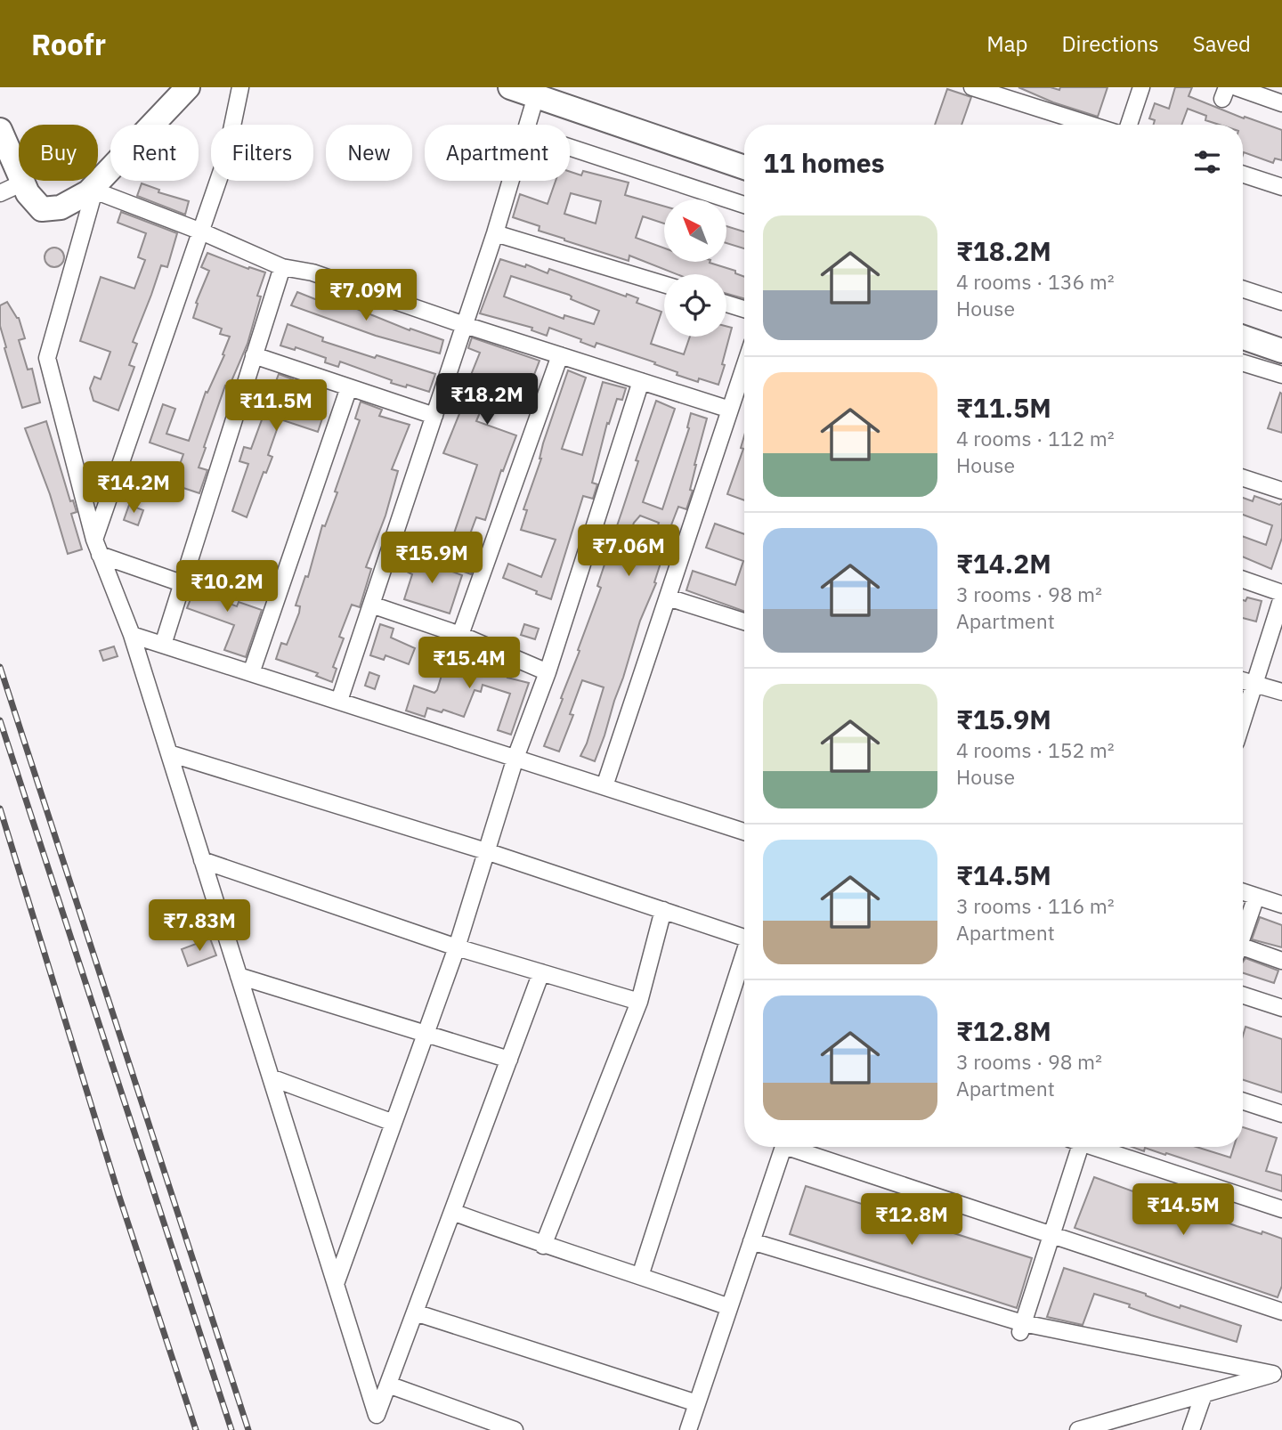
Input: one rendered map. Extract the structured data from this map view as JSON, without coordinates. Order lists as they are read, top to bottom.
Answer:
{
  "north": "top left",
  "page": {
    "header": "Roofr",
    "nav": ["Map", "Directions", "Saved"],
    "chip": [
      "Buy",
      "Rent",
      "Filters",
      "New",
      "Apartment"
    ],
    "heading": "11 homes",
    "list": [
      {
        "name": "₹18.2M",
        "note": "4 rooms · 136 m² · House"
      },
      {
        "name": "₹11.5M",
        "note": "4 rooms · 112 m² · House"
      },
      {
        "name": "₹14.2M",
        "note": "3 rooms · 98 m² · Apartment"
      },
      {
        "name": "₹15.9M",
        "note": "4 rooms · 152 m² · House"
      },
      {
        "name": "₹14.5M",
        "note": "3 rooms · 116 m² · Apartment"
      },
      {
        "name": "₹12.8M",
        "note": "3 rooms · 98 m² · Apartment"
      }
    ],
    "price": [
      "₹7.09M",
      "₹18.2M",
      "₹11.5M",
      "₹14.2M",
      "₹7.06M",
      "₹15.9M",
      "₹10.2M",
      "₹15.4M",
      "₹7.83M",
      "₹14.5M",
      "₹12.8M"
    ]
  }
}
